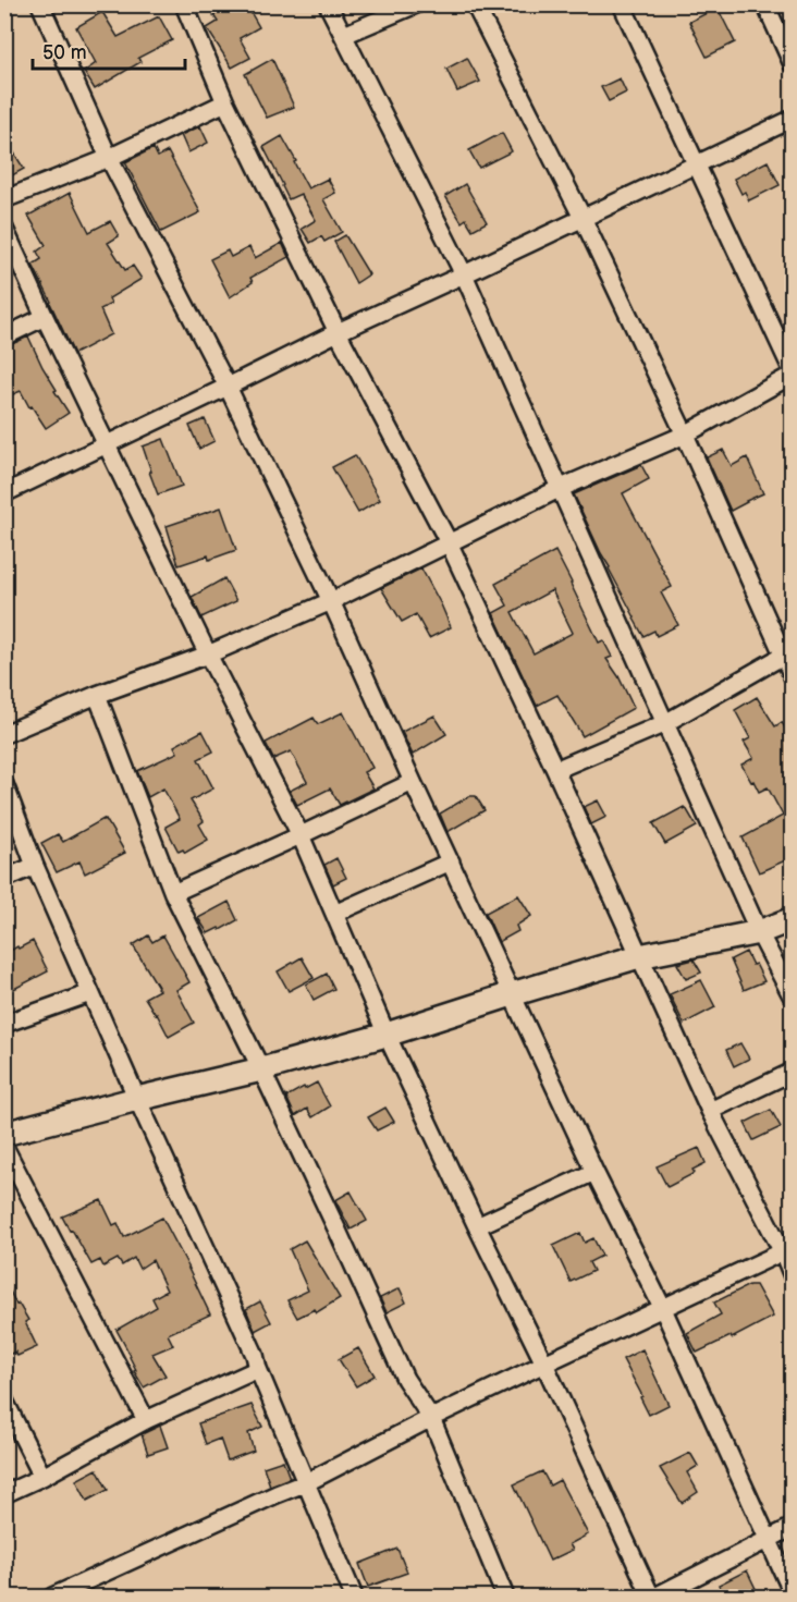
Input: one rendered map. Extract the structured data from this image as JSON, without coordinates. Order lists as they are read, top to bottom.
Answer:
{
  "scale_bar": "50 m"
}
